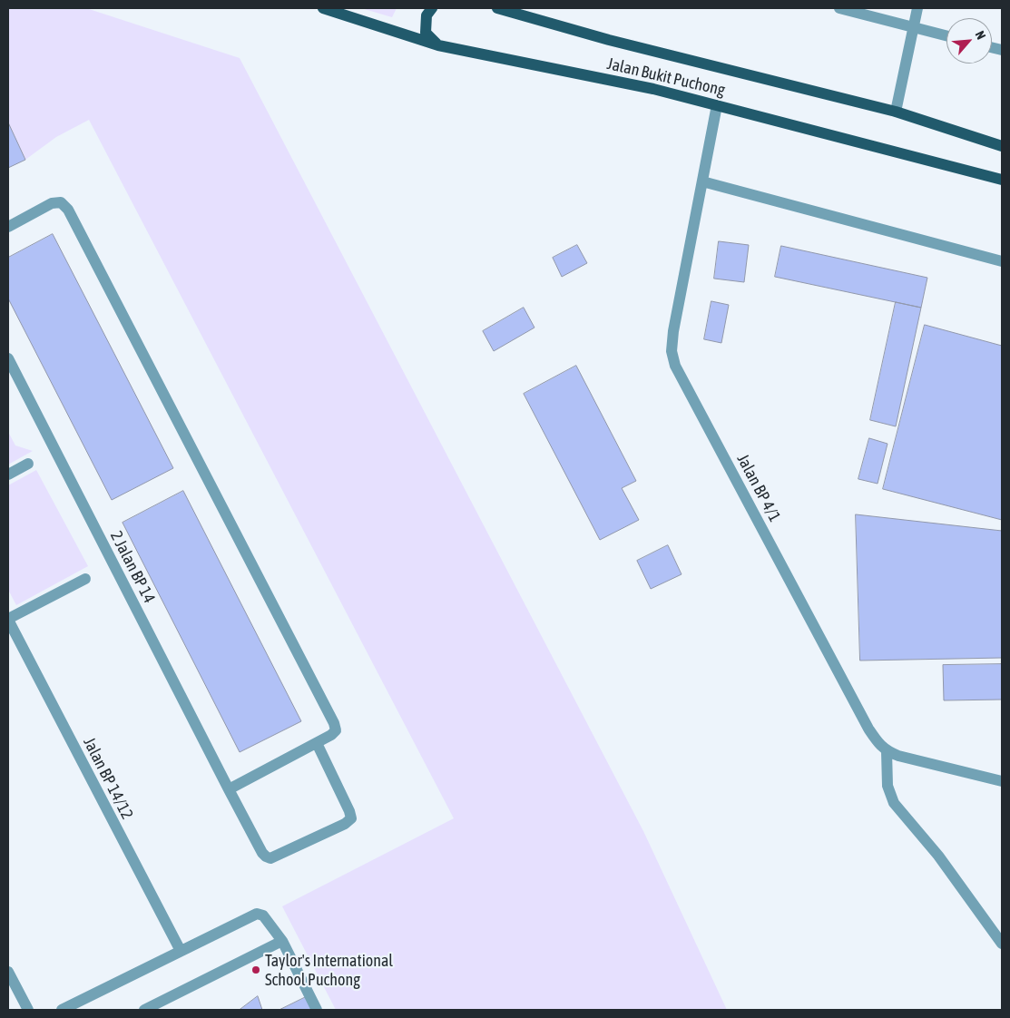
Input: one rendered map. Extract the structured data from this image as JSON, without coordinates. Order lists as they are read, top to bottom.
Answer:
{
  "streets": {
    "main road": ["Jalan Bukit Puchong"],
    "street": ["Jalan BP 4/1", "2 Jalan BP 14", "Jalan BP 14/12"]
  },
  "crossings": [
    ["Jalan Bukit Puchong", "Jalan BP 4/1"]
  ],
  "places": ["Taylor's International School Puchong"],
  "north": "top right"
}
